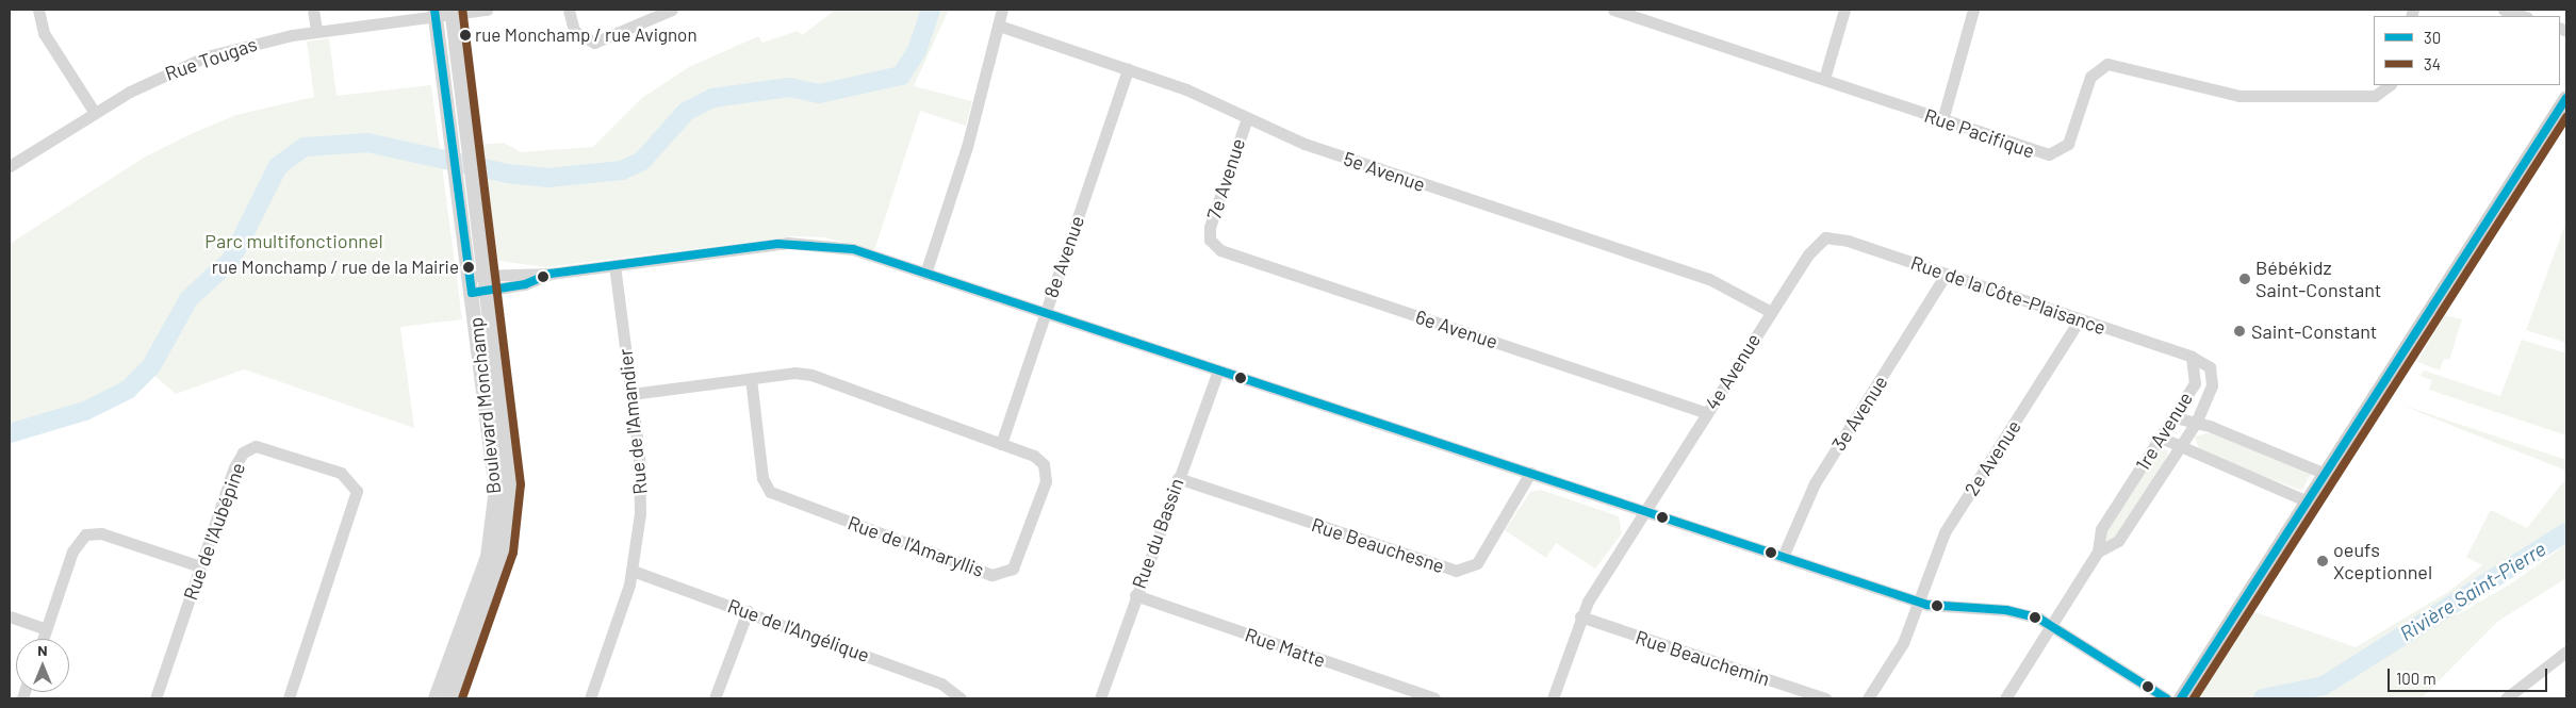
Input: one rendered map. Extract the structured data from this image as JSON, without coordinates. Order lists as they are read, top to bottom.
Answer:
{
  "streets": {
    "street": [
      "Rue Tougas",
      "Rue Pacifique",
      "5e Avenue",
      "7e Avenue",
      "8e Avenue",
      "Rue de la Côte-Plaisance",
      "6e Avenue",
      "4e Avenue",
      "Boulevard Monchamp",
      "3e Avenue",
      "Rue de l'Amandier",
      "1re Avenue",
      "2e Avenue",
      "Rue de l'Aubépine",
      "Rue du Bassin",
      "Rue Beauchesne",
      "Rue de l'Amaryllis",
      "Rue de l'Angélique",
      "Rue Matte",
      "Rue Beauchemin"
    ]
  },
  "crossings": [
    ["Rue Tougas", "Boulevard Monchamp"],
    ["5e Avenue", "7e Avenue"],
    ["5e Avenue", "8e Avenue"],
    ["5e Avenue", "4e Avenue"],
    ["7e Avenue", "6e Avenue"],
    ["8e Avenue", "Rue de l'Amaryllis"],
    ["Rue de la Côte-Plaisance", "4e Avenue"],
    ["Rue de la Côte-Plaisance", "3e Avenue"],
    ["Rue de la Côte-Plaisance", "1re Avenue"],
    ["Rue de la Côte-Plaisance", "2e Avenue"],
    ["6e Avenue", "4e Avenue"],
    ["4e Avenue", "Rue Beauchemin"],
    ["Rue de l'Amandier", "Rue de l'Amaryllis"],
    ["Rue de l'Amandier", "Rue de l'Angélique"],
    ["Rue du Bassin", "Rue Beauchesne"],
    ["Rue du Bassin", "Rue Matte"]
  ],
  "water": ["Rivière Saint-Pierre"],
  "parks": ["Parc multifonctionnel"],
  "places": [
    "rue Monchamp / rue Avignon",
    "rue Monchamp / rue de la Mairie",
    "Bébékidz Saint-Constant",
    "Saint-Constant",
    "oeufs Xceptionnel"
  ],
  "lines": ["transit line 30", "transit line 34"],
  "legend": ["30", "34"],
  "scale_bar": "100 m",
  "north": "top"
}
